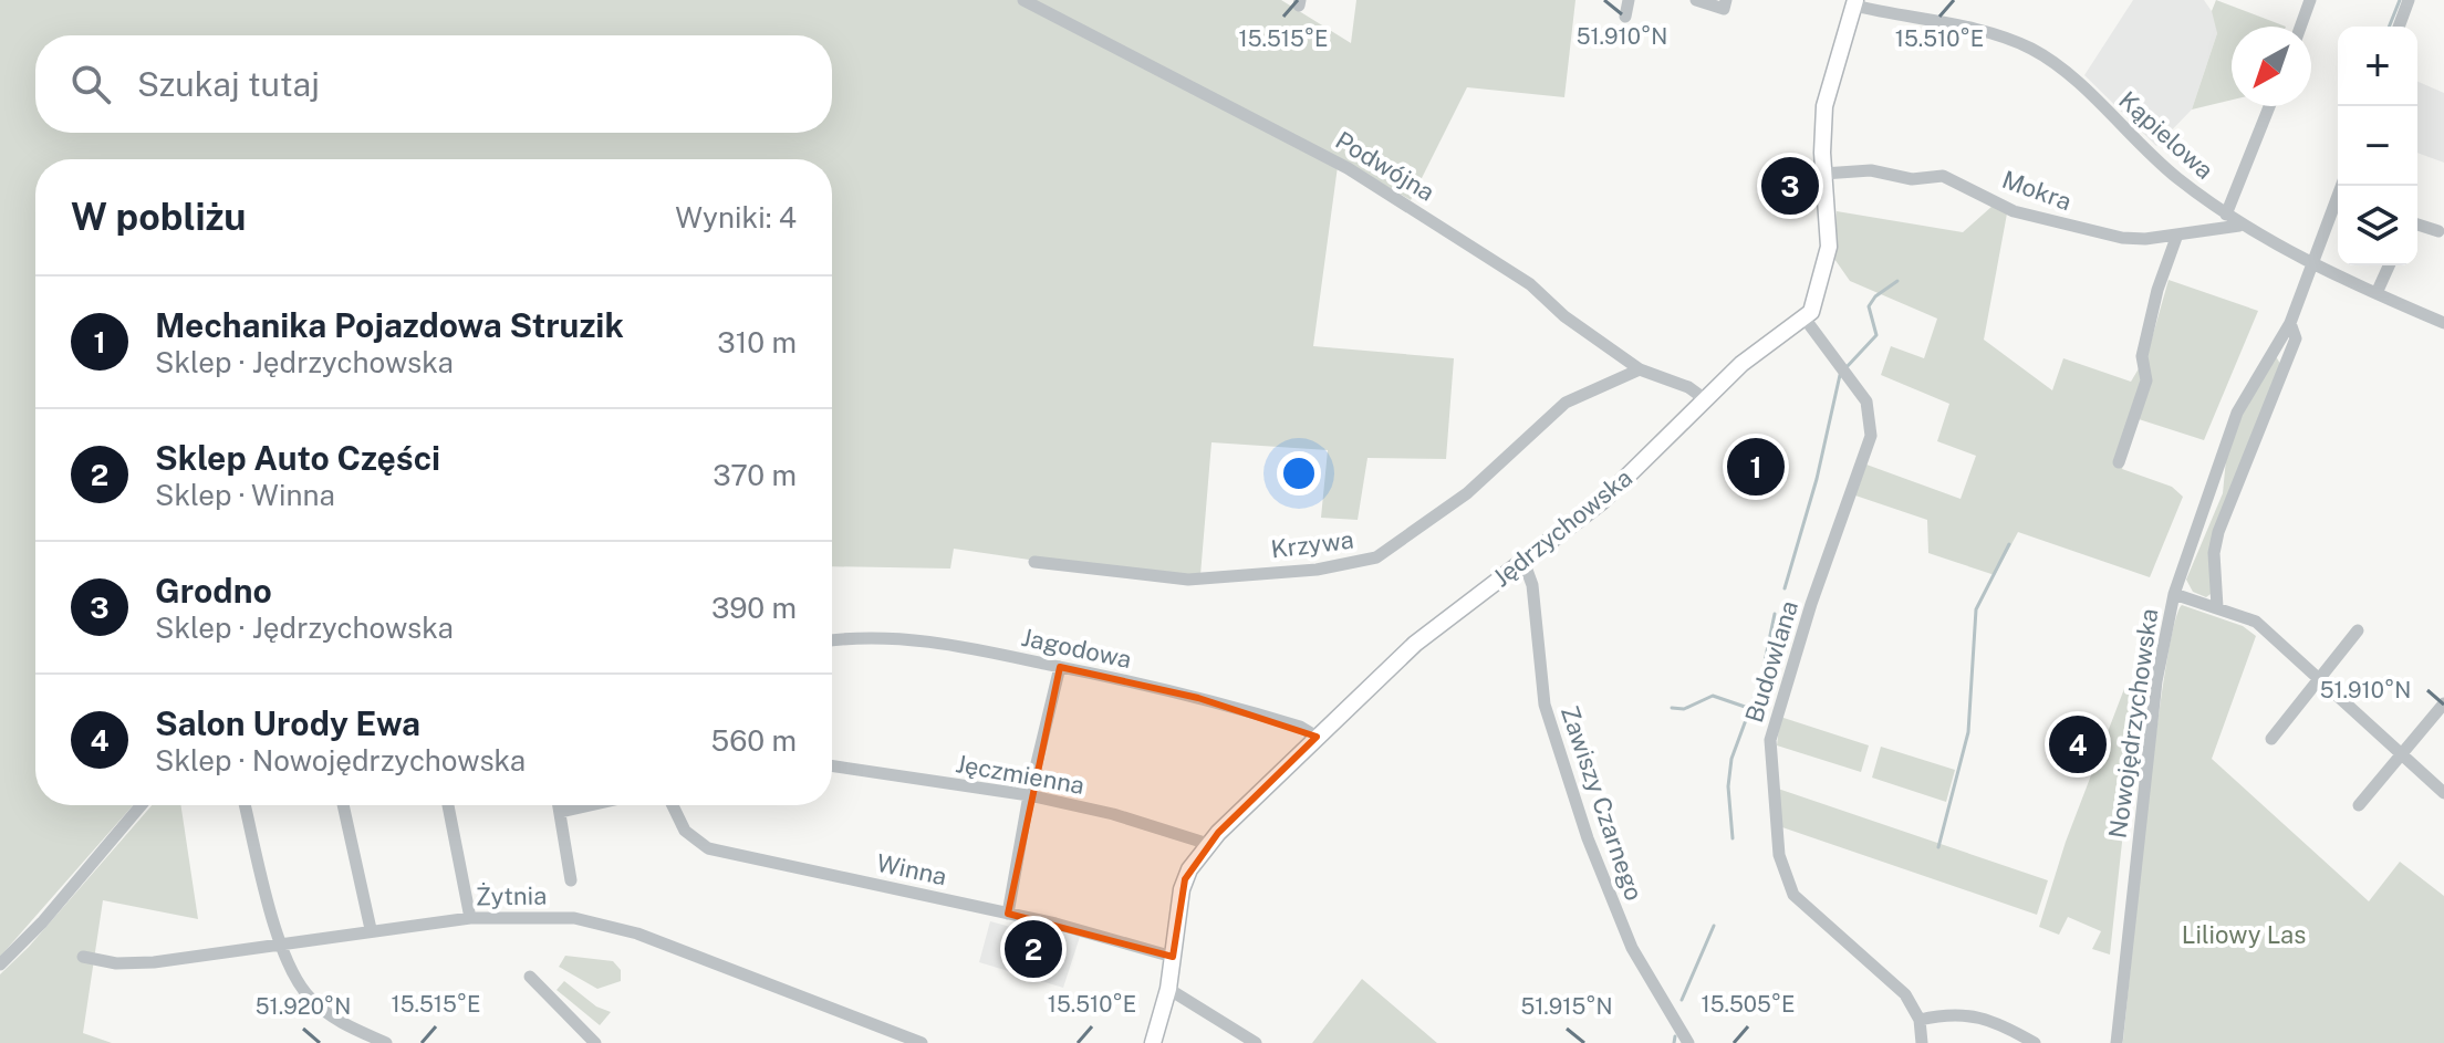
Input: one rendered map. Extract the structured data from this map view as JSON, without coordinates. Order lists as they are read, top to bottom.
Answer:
{
  "streets": {
    "main road": ["Jędrzychowska"],
    "street": [
      "Kąpielowa",
      "Podwójna",
      "Mokra",
      "Krzywa",
      "Jagodowa",
      "Budowlana",
      "Nowojędrzychowska",
      "Jęczmienna",
      "Zawiszy Czarnego",
      "Winna",
      "Żytnia"
    ]
  },
  "crossings": [
    ["Kąpielowa", "Mokra"],
    ["Kąpielowa", "Nowojędrzychowska"],
    ["Podwójna", "Jędrzychowska"],
    ["Podwójna", "Krzywa"],
    ["Jędrzychowska", "Jagodowa"],
    ["Jędrzychowska", "Budowlana"],
    ["Jędrzychowska", "Jęczmienna"],
    ["Jędrzychowska", "Zawiszy Czarnego"],
    ["Jędrzychowska", "Winna"]
  ],
  "parks": ["Liliowy Las"],
  "north": "bottom left",
  "page": {
    "map_buttons": ["+", "−"],
    "search": "Szukaj tutaj",
    "pins": [
      "3",
      "1",
      "4",
      "2"
    ],
    "heading": ["W pobliżu", "Wyniki: 4"],
    "list": [
      {
        "mark": "1",
        "name": "Mechanika Pojazdowa Struzik",
        "note": "Sklep · Jędrzychowska",
        "value": "310 m"
      },
      {
        "mark": "2",
        "name": "Sklep Auto Części",
        "note": "Sklep · Winna",
        "value": "370 m"
      },
      {
        "mark": "3",
        "name": "Grodno",
        "note": "Sklep · Jędrzychowska",
        "value": "390 m"
      },
      {
        "mark": "4",
        "name": "Salon Urody Ewa",
        "note": "Sklep · Nowojędrzychowska",
        "value": "560 m"
      }
    ]
  },
  "coordinates": [
    "51.910°N",
    "15.515°E",
    "15.510°E",
    "15.505°E",
    "51.920°N",
    "51.915°N"
  ]
}
